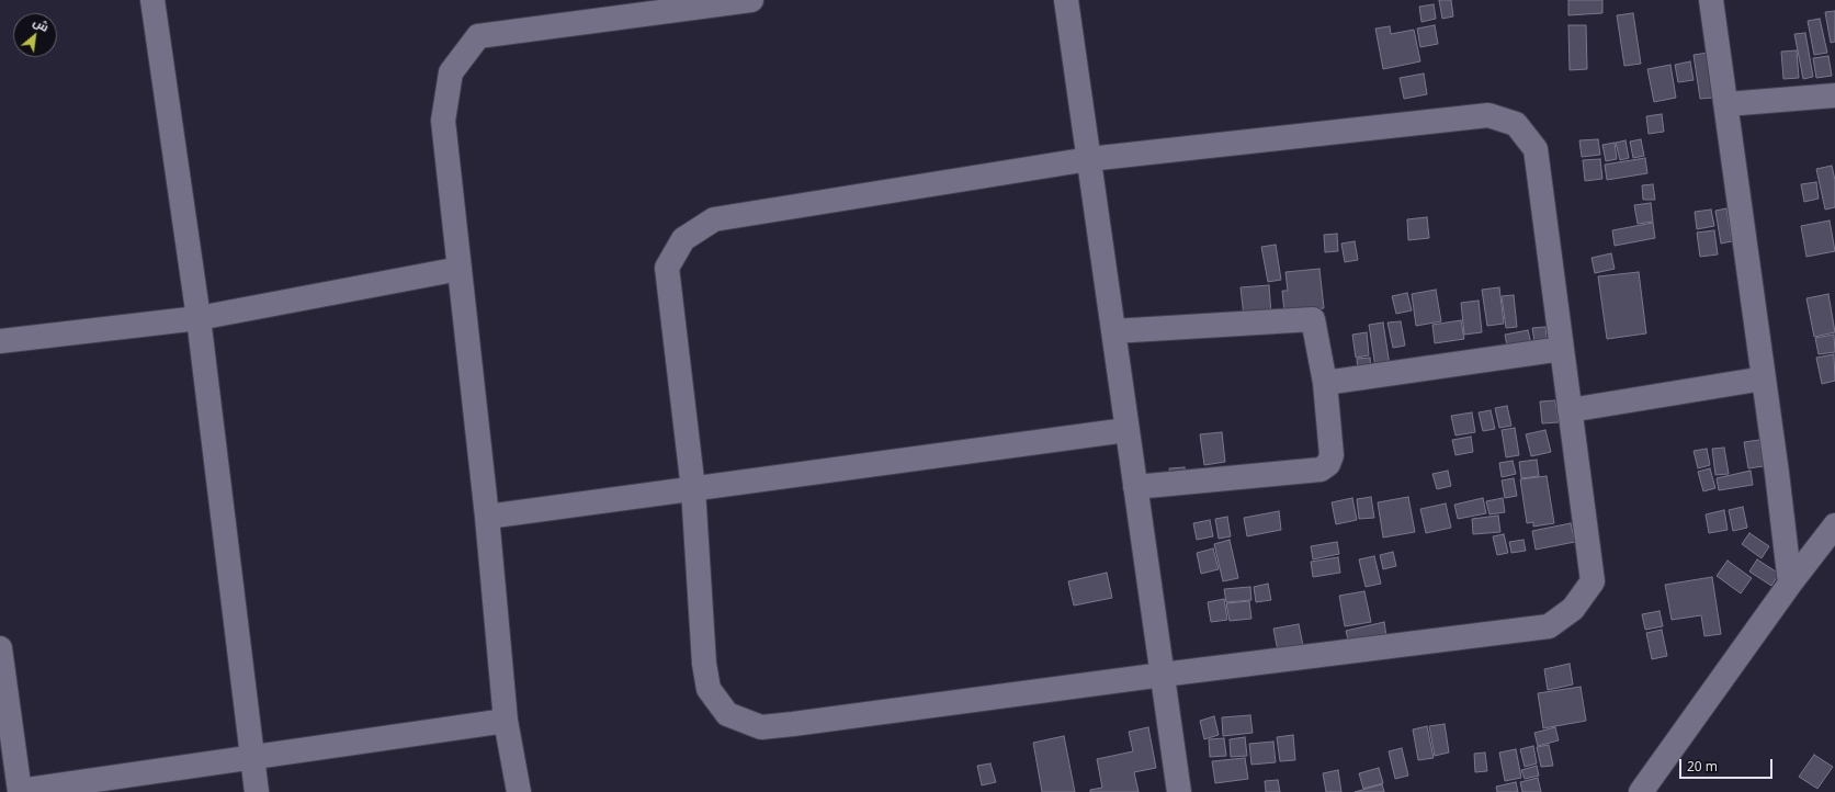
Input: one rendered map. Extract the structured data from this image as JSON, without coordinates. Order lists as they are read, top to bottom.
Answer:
{
  "scale_bar": "20 m",
  "north": "top right"
}
